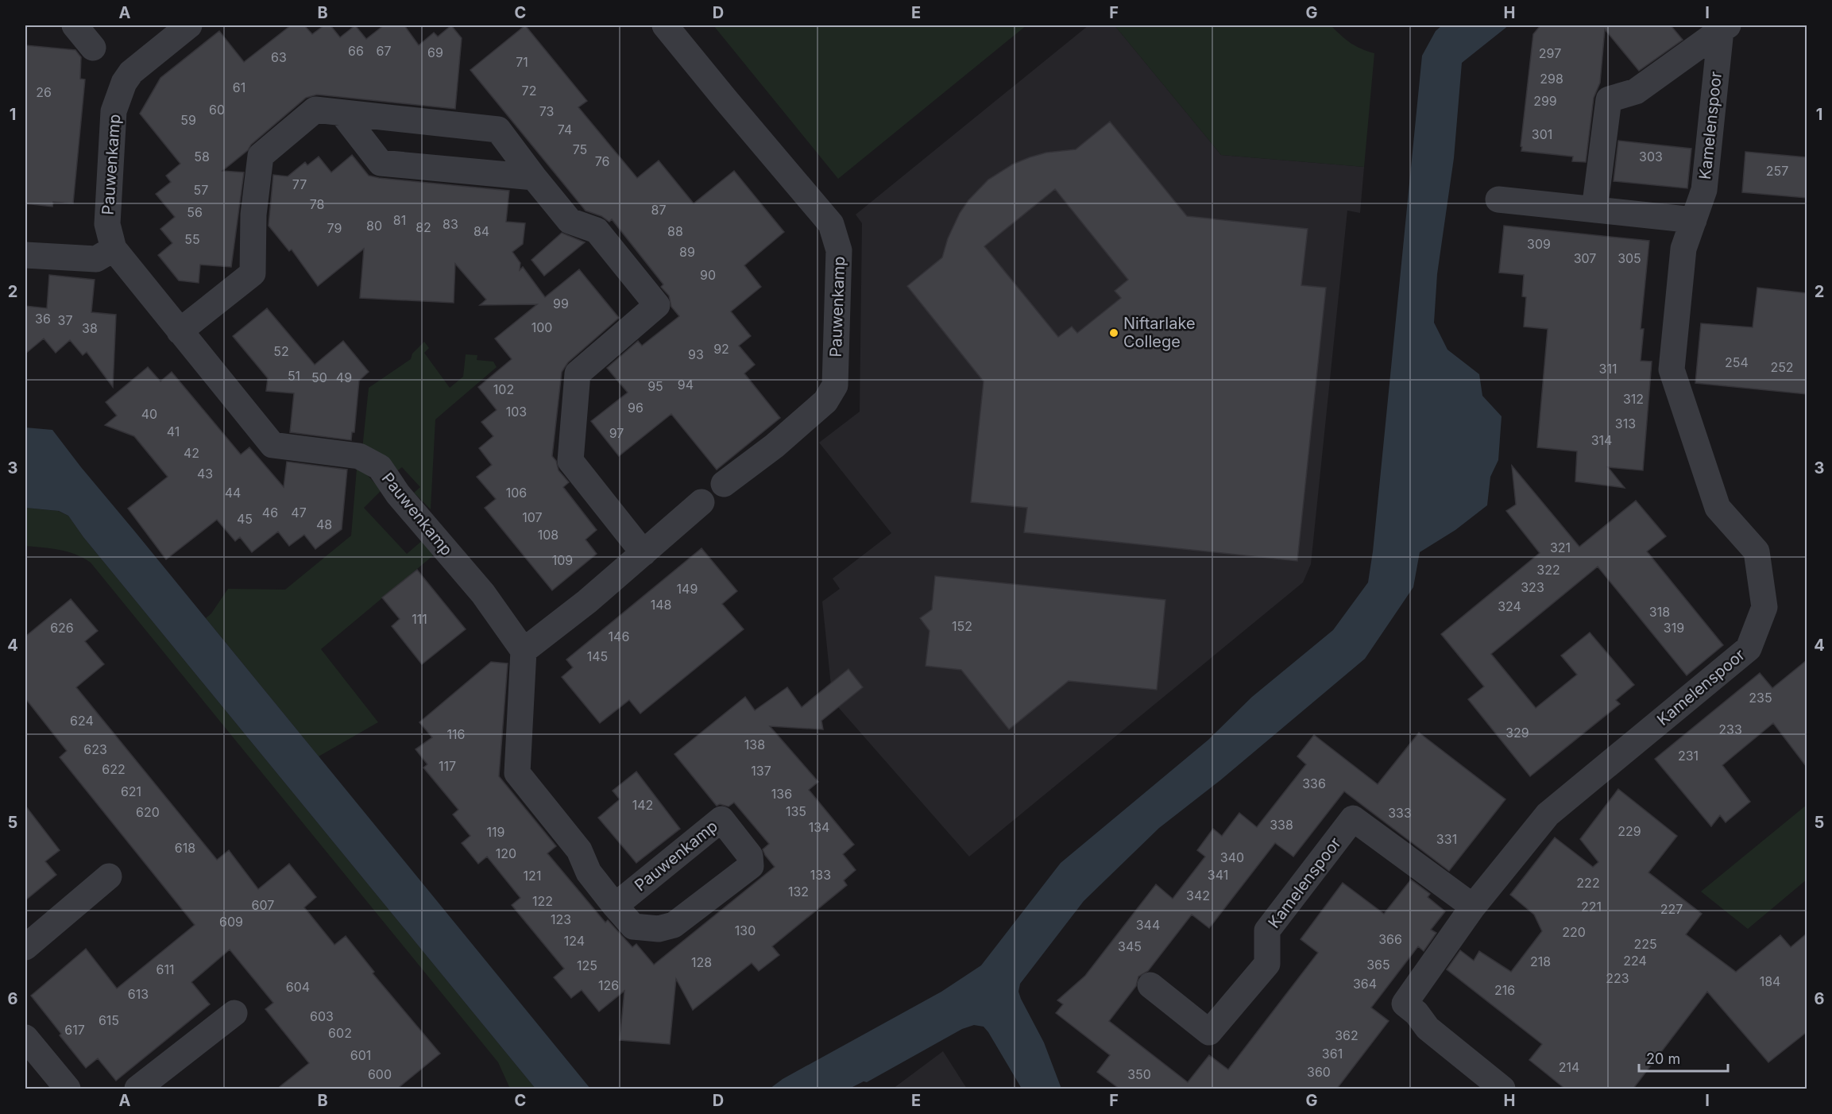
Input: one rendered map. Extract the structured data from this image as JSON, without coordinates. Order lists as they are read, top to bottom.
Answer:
{
  "streets": {
    "street": ["Kamelenspoor", "Pauwenkamp"]
  },
  "places": ["Niftarlake College"],
  "house_numbers": [
    "66",
    "67",
    "69",
    "297",
    "63",
    "71",
    "298",
    "61",
    "72",
    "26",
    "299",
    "60",
    "73",
    "59",
    "74",
    "301",
    "75",
    "58",
    "303",
    "76",
    "257",
    "77",
    "57",
    "78",
    "87",
    "56",
    "81",
    "83",
    "80",
    "82",
    "79",
    "84",
    "88",
    "55",
    "309",
    "89",
    "307",
    "305",
    "90",
    "99",
    "36",
    "37",
    "100",
    "38",
    "92",
    "52",
    "93",
    "254",
    "252",
    "311",
    "51",
    "50",
    "49",
    "94",
    "95",
    "102",
    "312",
    "96",
    "103",
    "40",
    "313",
    "41",
    "97",
    "314",
    "42",
    "43",
    "44",
    "106",
    "46",
    "47",
    "107",
    "45",
    "48",
    "108",
    "321",
    "109",
    "322",
    "323",
    "149",
    "148",
    "324",
    "318",
    "111",
    "152",
    "626",
    "319",
    "146",
    "145",
    "235",
    "624",
    "233",
    "329",
    "116",
    "138",
    "623",
    "231",
    "117",
    "622",
    "137",
    "336",
    "621",
    "136",
    "142",
    "135",
    "620",
    "333",
    "338",
    "134",
    "229",
    "119",
    "331",
    "618",
    "120",
    "340",
    "133",
    "341",
    "121",
    "222",
    "132",
    "342",
    "122",
    "607",
    "221",
    "227",
    "123",
    "609",
    "344",
    "130",
    "220",
    "366",
    "124",
    "225",
    "345",
    "224",
    "218",
    "128",
    "365",
    "125",
    "611",
    "223",
    "184",
    "364",
    "126",
    "604",
    "216",
    "613",
    "603",
    "615",
    "617",
    "602",
    "362",
    "361",
    "601",
    "214",
    "360",
    "600",
    "350"
  ],
  "scale_bar": "20 m",
  "grid": {
    "columns": [
      "A",
      "B",
      "C",
      "D",
      "E",
      "F",
      "G",
      "H",
      "I"
    ],
    "rows": [
      "1",
      "2",
      "3",
      "4",
      "5",
      "6"
    ]
  }
}
